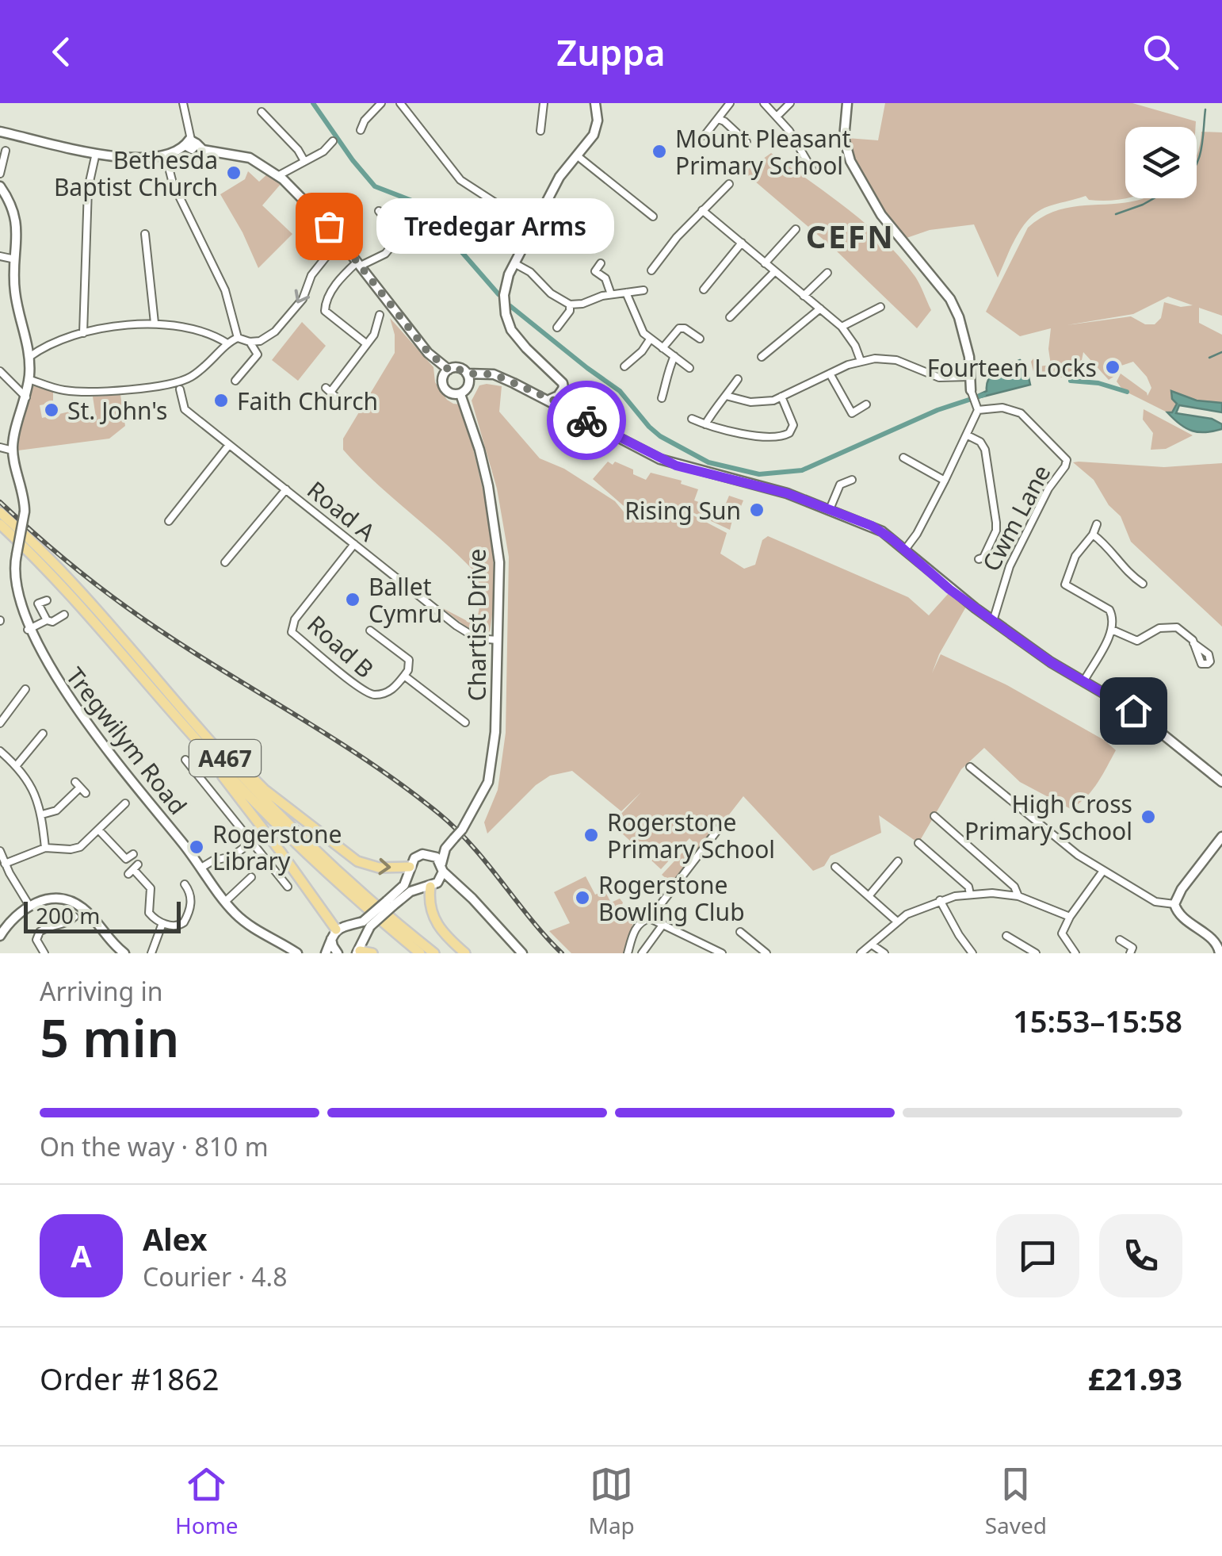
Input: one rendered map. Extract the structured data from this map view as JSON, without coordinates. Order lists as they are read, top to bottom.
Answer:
{
  "streets": {
    "main road": ["Chartist Drive", "Tregwilym Road", "A467"],
    "street": ["Road A", "Cwm Lane", "Road B"]
  },
  "crossings": [
    ["Road A", "Chartist Drive"],
    ["Road A", "Road B"]
  ],
  "districts": ["CEFN"],
  "places": [
    "Mount Pleasant Primary School",
    "Bethesda Baptist Church",
    "Tredegar Arms",
    "Fourteen Locks",
    "Faith Church",
    "St. John's",
    "Rising Sun",
    "Ballet Cymru",
    "High Cross Primary School",
    "Rogerstone Primary School",
    "Rogerstone Library",
    "Rogerstone Bowling Club"
  ],
  "scale_bar": "200 m",
  "page": {
    "header": "Zuppa",
    "bubble": "Tredegar Arms",
    "scale": "200 m",
    "heading": ["5 min", "Arriving in", "15:53–15:58"],
    "panel": [
      "Alex",
      "Courier · 4.8",
      "Order #1862",
      "£21.93"
    ],
    "bar": "On the way · 810 m",
    "round": "A",
    "tabs": ["Home", "Map", "Saved"]
  }
}
